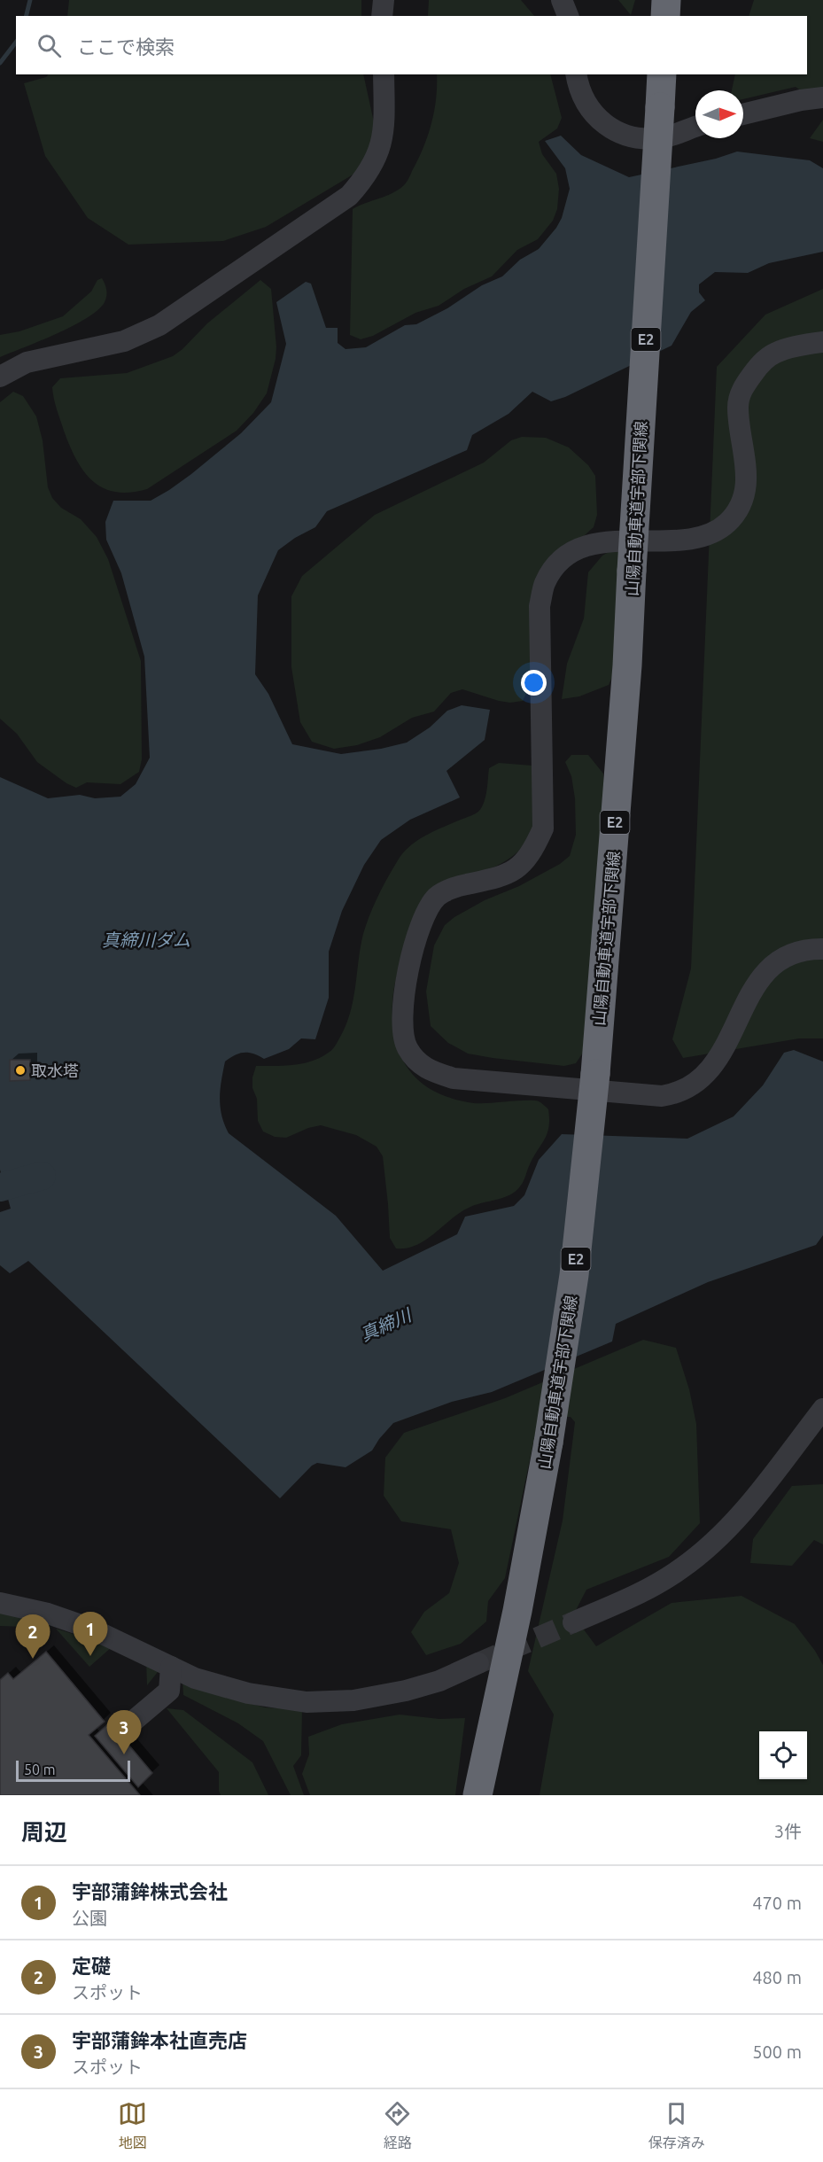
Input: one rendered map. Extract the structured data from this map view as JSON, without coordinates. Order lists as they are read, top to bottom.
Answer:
{
  "streets": {
    "highway": ["E2", "山陽自動車道宇部下関線"]
  },
  "water": ["真締川ダム", "真締川"],
  "places": ["取水塔"],
  "scale_bar": "50 m",
  "north": "right",
  "page": {
    "search": "ここで検索",
    "pins": ["1", "2", "3"],
    "scale": "50 m",
    "heading": ["周辺", "3件"],
    "list": [
      {
        "mark": "1",
        "name": "宇部蒲鉾株式会社",
        "note": "公園",
        "value": "470 m"
      },
      {
        "mark": "2",
        "name": "定礎",
        "note": "スポット",
        "value": "480 m"
      },
      {
        "mark": "3",
        "name": "宇部蒲鉾本社直売店",
        "note": "スポット",
        "value": "500 m"
      }
    ],
    "nav": ["地図", "経路", "保存済み"]
  }
}
